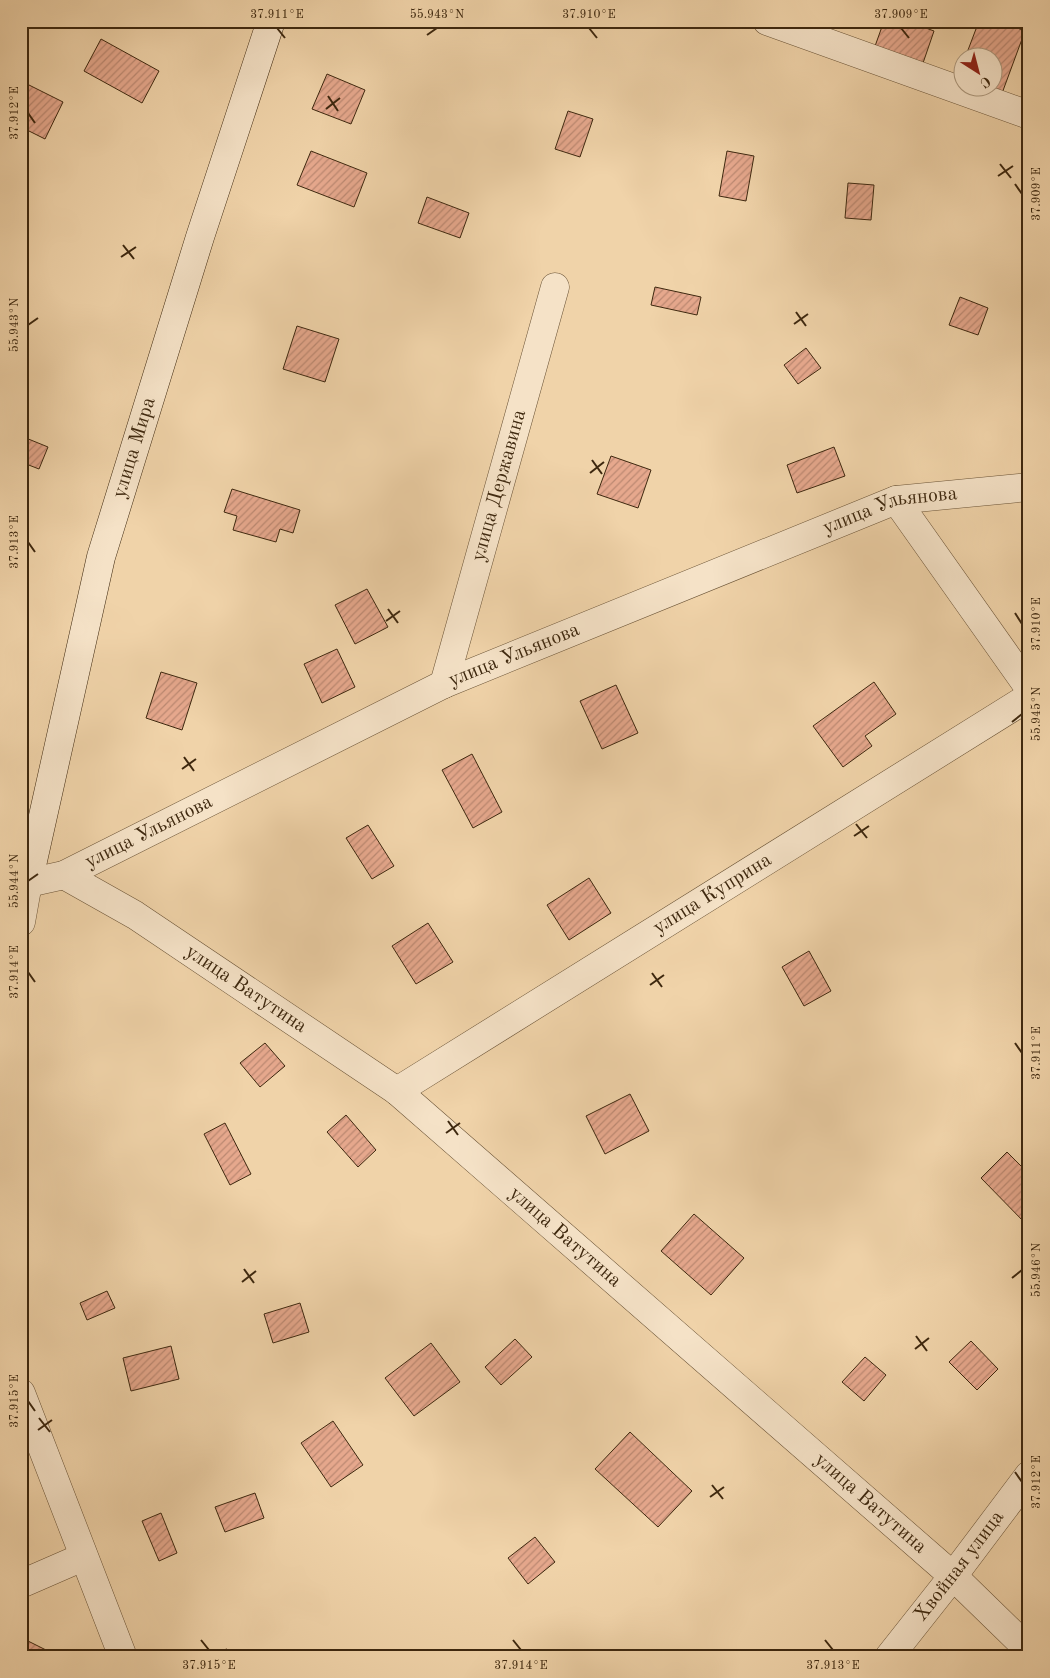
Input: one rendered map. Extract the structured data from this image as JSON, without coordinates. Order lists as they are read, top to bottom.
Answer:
{
  "streets": {
    "street": [
      "улица Мира",
      "улица Державина",
      "улица Ульянова",
      "улица Куприна",
      "улица Ватутина",
      "Хвойная улица"
    ]
  },
  "crossings": [
    ["улица Мира", "улица Ульянова"],
    ["улица Державина", "улица Ульянова"],
    ["улица Ульянова", "улица Ватутина"],
    ["улица Куприна", "улица Ватутина"],
    ["улица Ватутина", "Хвойная улица"]
  ],
  "north": "bottom right",
  "coordinates": [
    "37.911°E",
    "55.943°N",
    "37.910°E",
    "37.909°E",
    "37.912°E",
    "37.913°E",
    "55.945°N",
    "55.944°N",
    "37.914°E",
    "55.946°N",
    "37.915°E"
  ]
}
